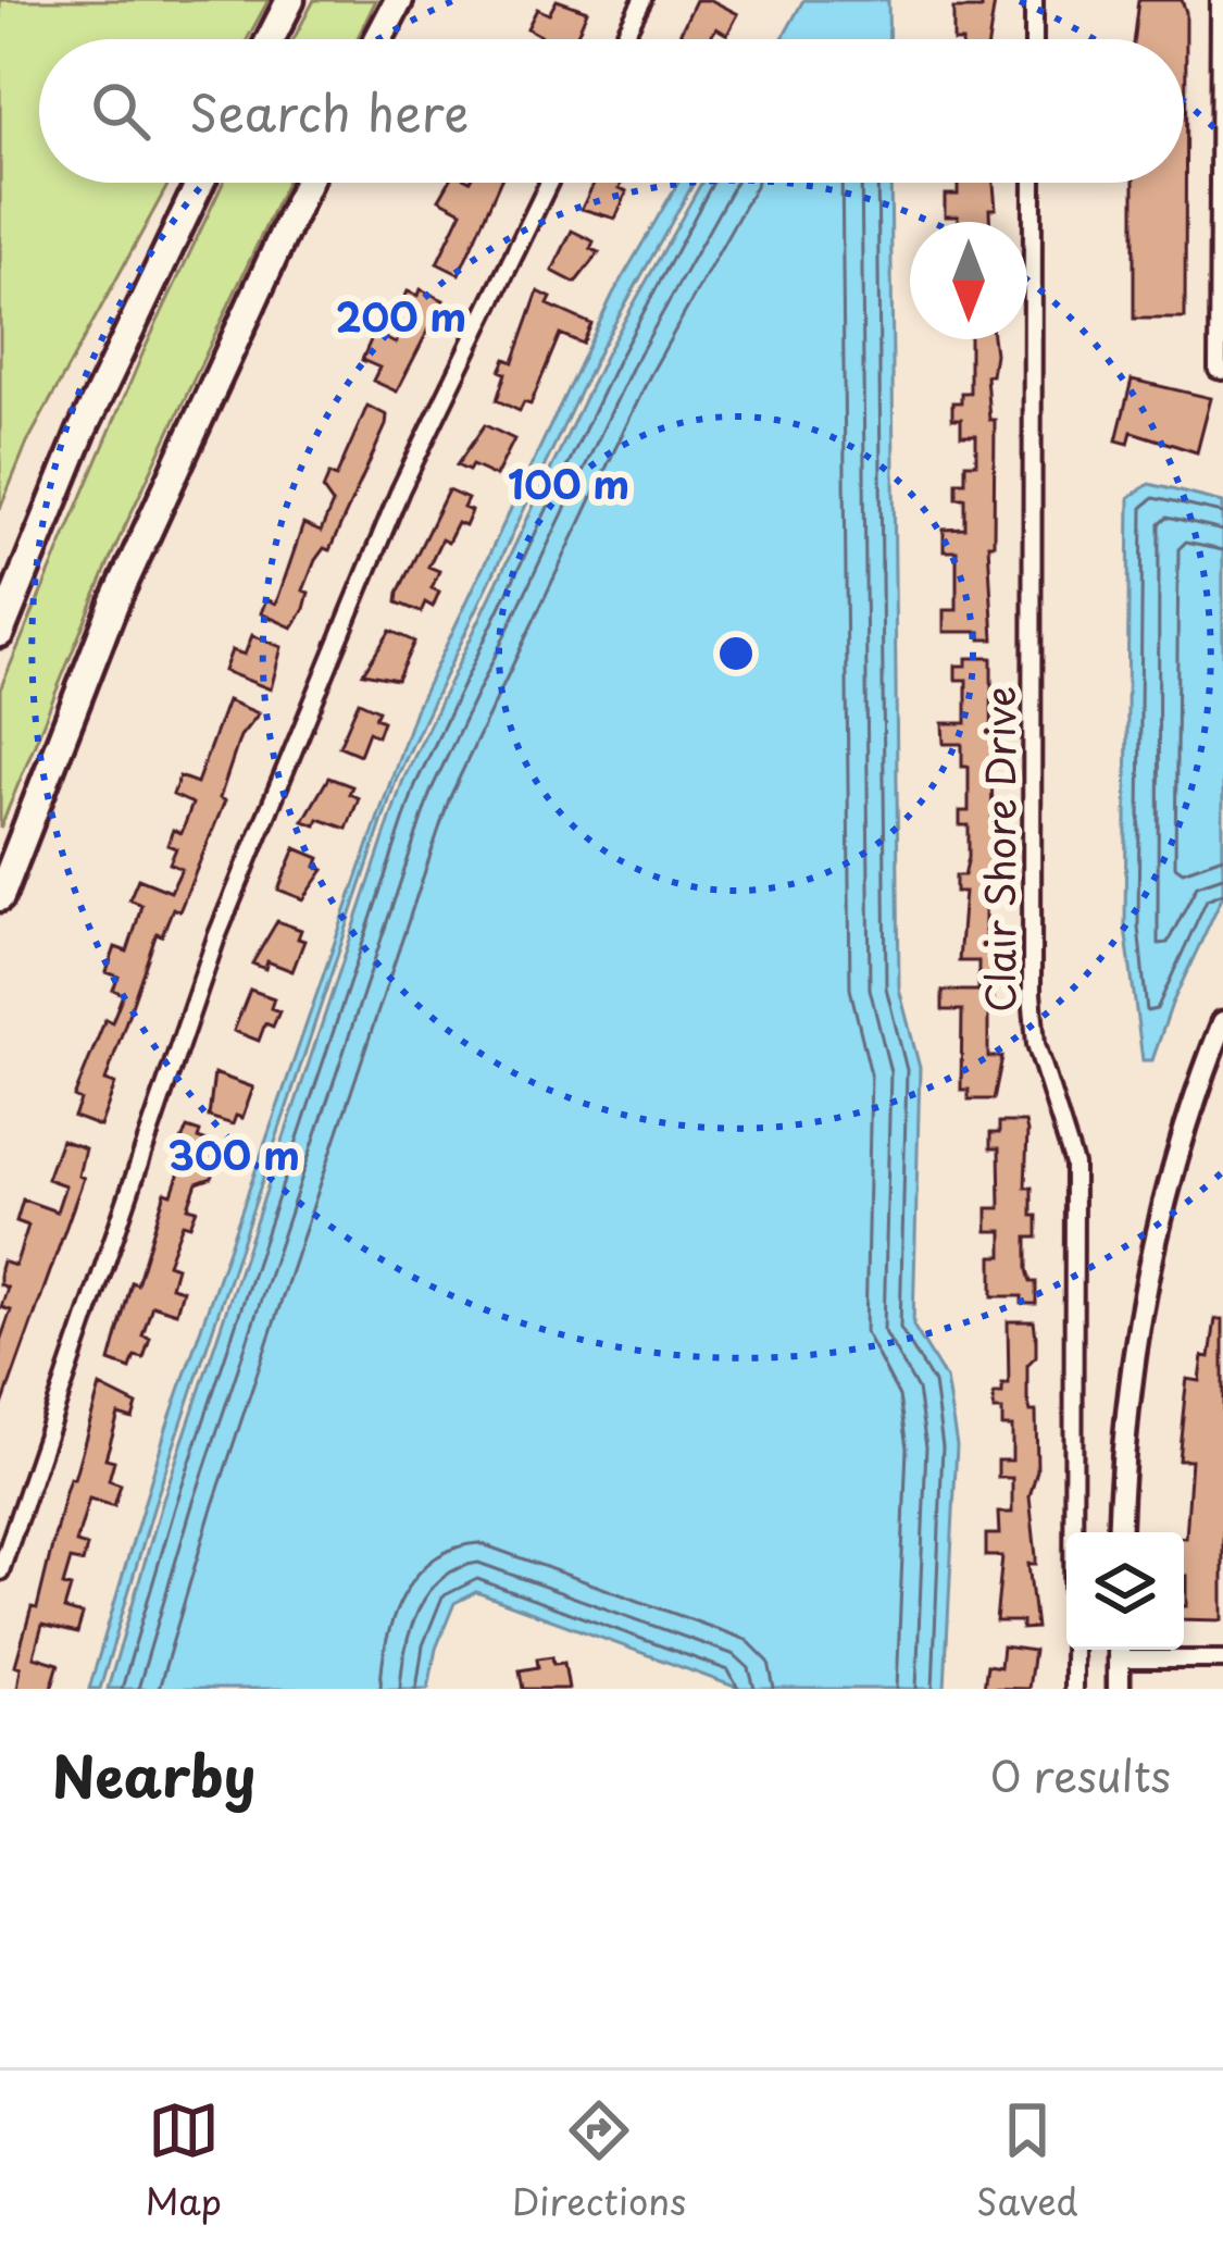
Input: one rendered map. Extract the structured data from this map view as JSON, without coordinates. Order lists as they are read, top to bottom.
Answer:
{
  "streets": {
    "street": ["Clair Shore Drive"]
  },
  "north": "bottom",
  "page": {
    "search": "Search here",
    "heading": ["Nearby", "0 results"],
    "nav": ["Map", "Directions", "Saved"]
  },
  "rings": ["200 m", "100 m", "300 m"]
}
